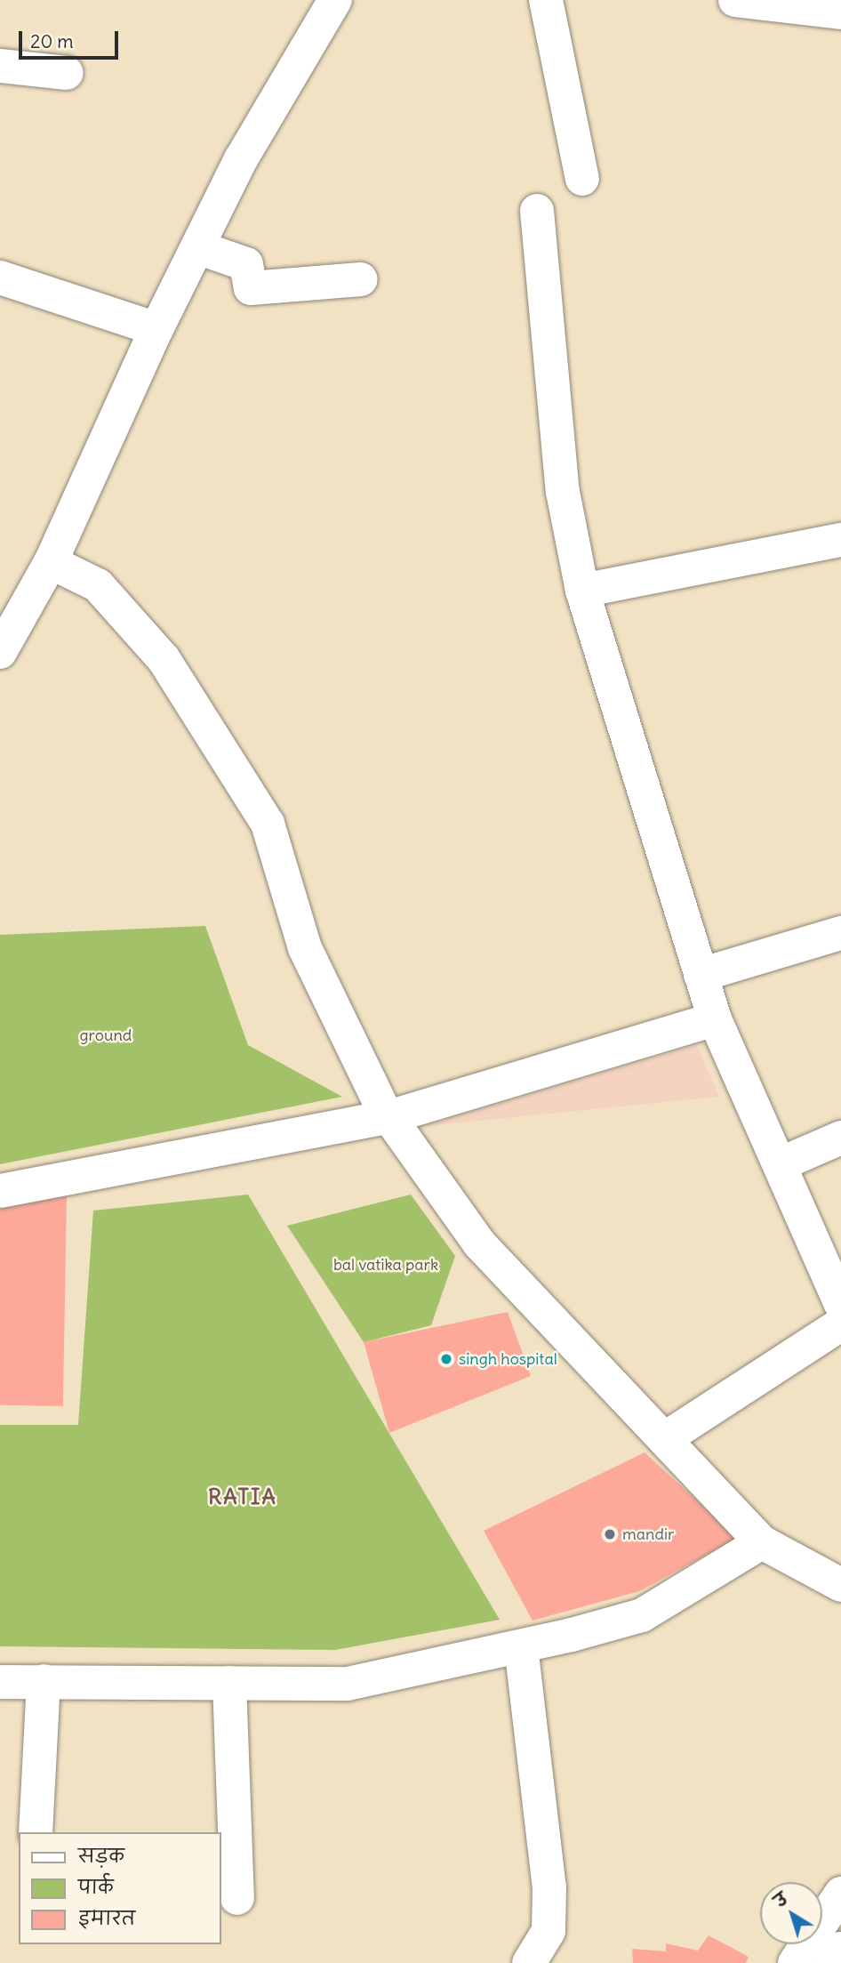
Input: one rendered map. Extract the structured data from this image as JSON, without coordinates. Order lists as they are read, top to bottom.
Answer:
{
  "districts": ["RATIA"],
  "parks": ["ground", "bal vatika park"],
  "places": ["singh hospital", "mandir"],
  "legend": ["सड़क", "पार्क", "इमारत"],
  "scale_bar": "20 m",
  "north": "top left"
}
